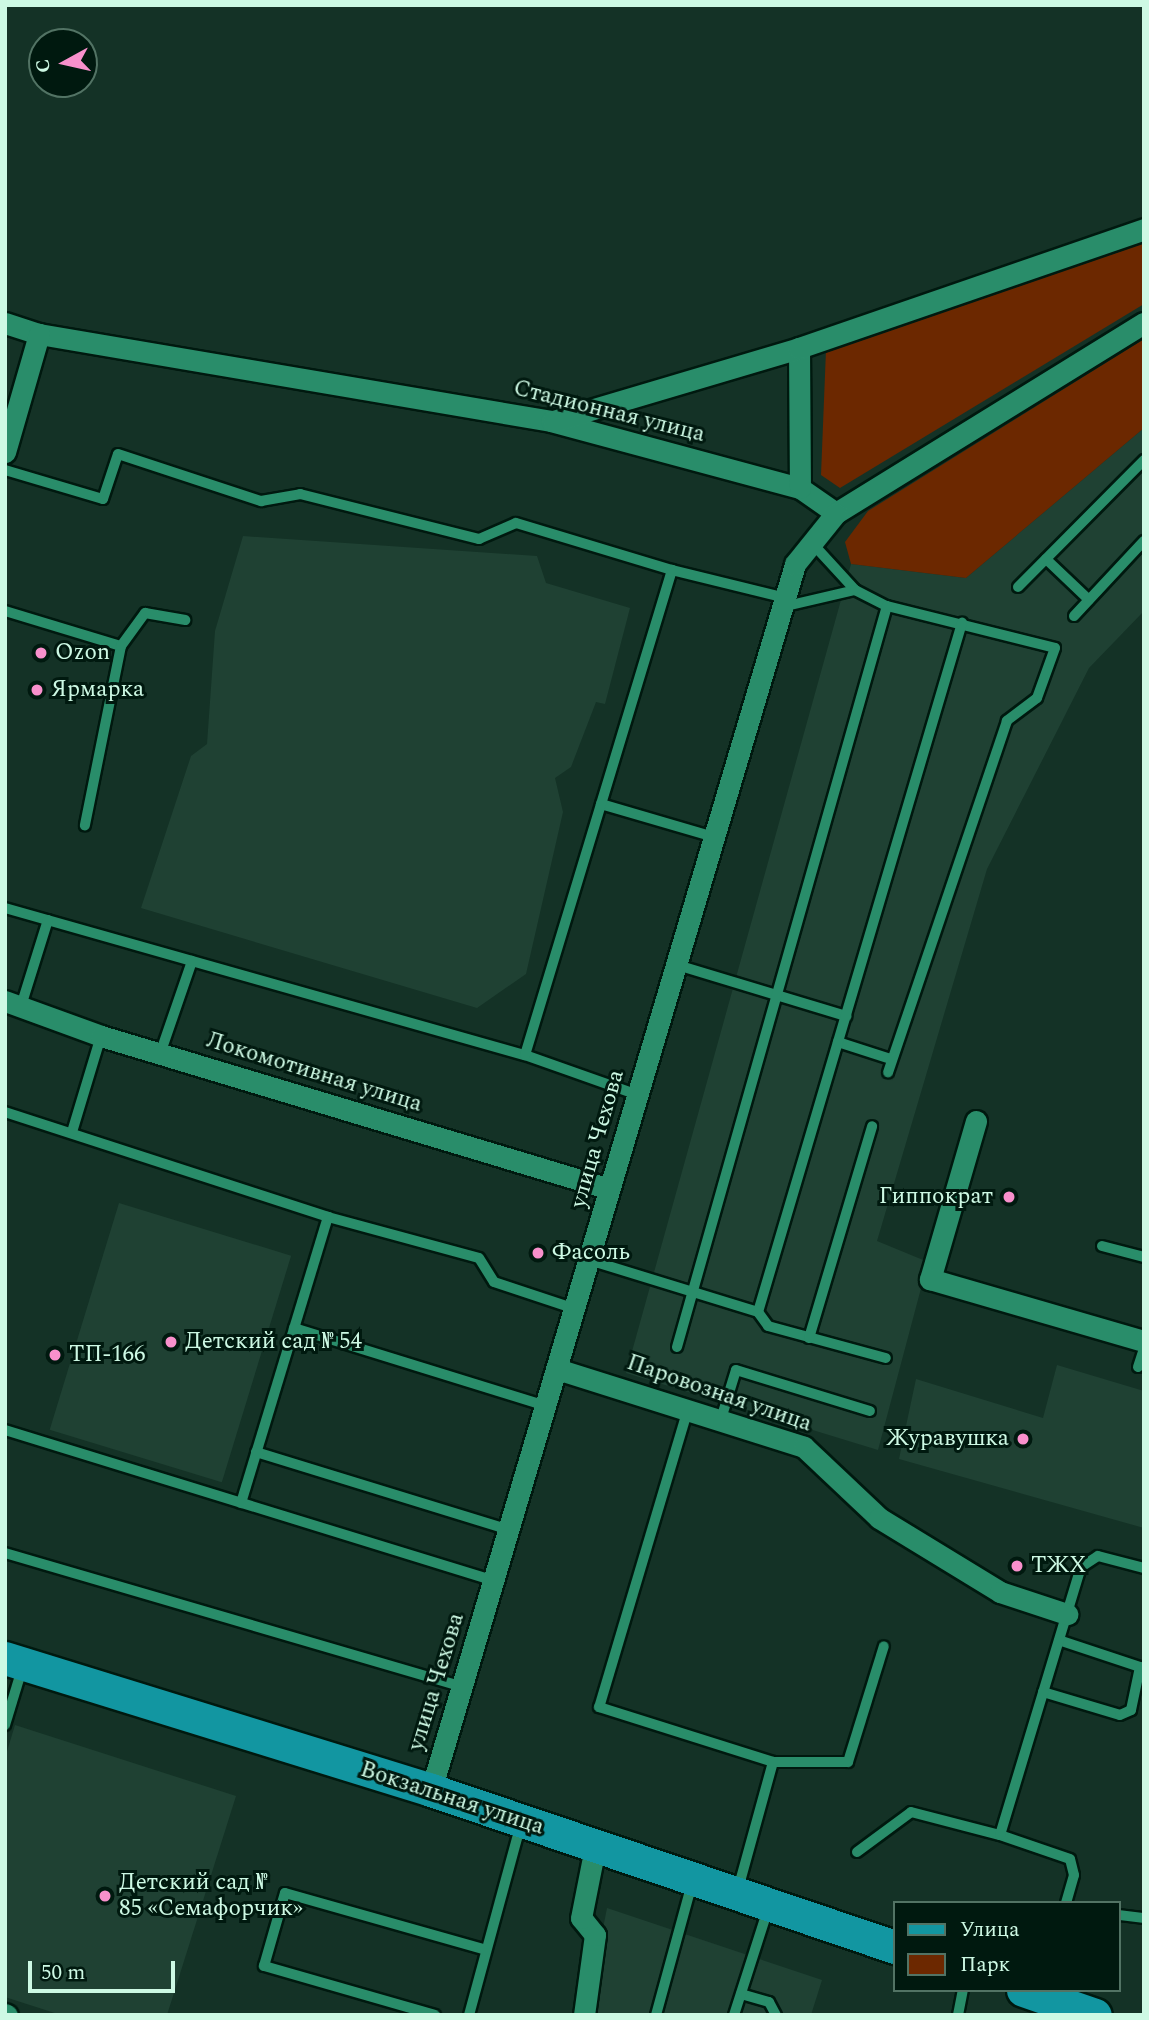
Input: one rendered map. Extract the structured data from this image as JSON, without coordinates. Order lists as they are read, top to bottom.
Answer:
{
  "streets": {
    "main road": ["Вокзальная улица"],
    "street": [
      "Стадионная улица",
      "Локомотивная улица",
      "улица Чехова",
      "Паровозная улица"
    ]
  },
  "crossings": [
    ["Стадионная улица", "улица Чехова"],
    ["Локомотивная улица", "улица Чехова"],
    ["улица Чехова", "Паровозная улица"],
    ["улица Чехова", "Вокзальная улица"]
  ],
  "places": [
    "Ozon",
    "Ярмарка",
    "Гиппократ",
    "Фасоль",
    "Детский сад № 54",
    "ТП-166",
    "Журавушка",
    "ТЖХ",
    "Детский сад № 85 «Семафорчик»"
  ],
  "legend": ["Улица", "Парк"],
  "scale_bar": "50 m",
  "north": "left"
}
